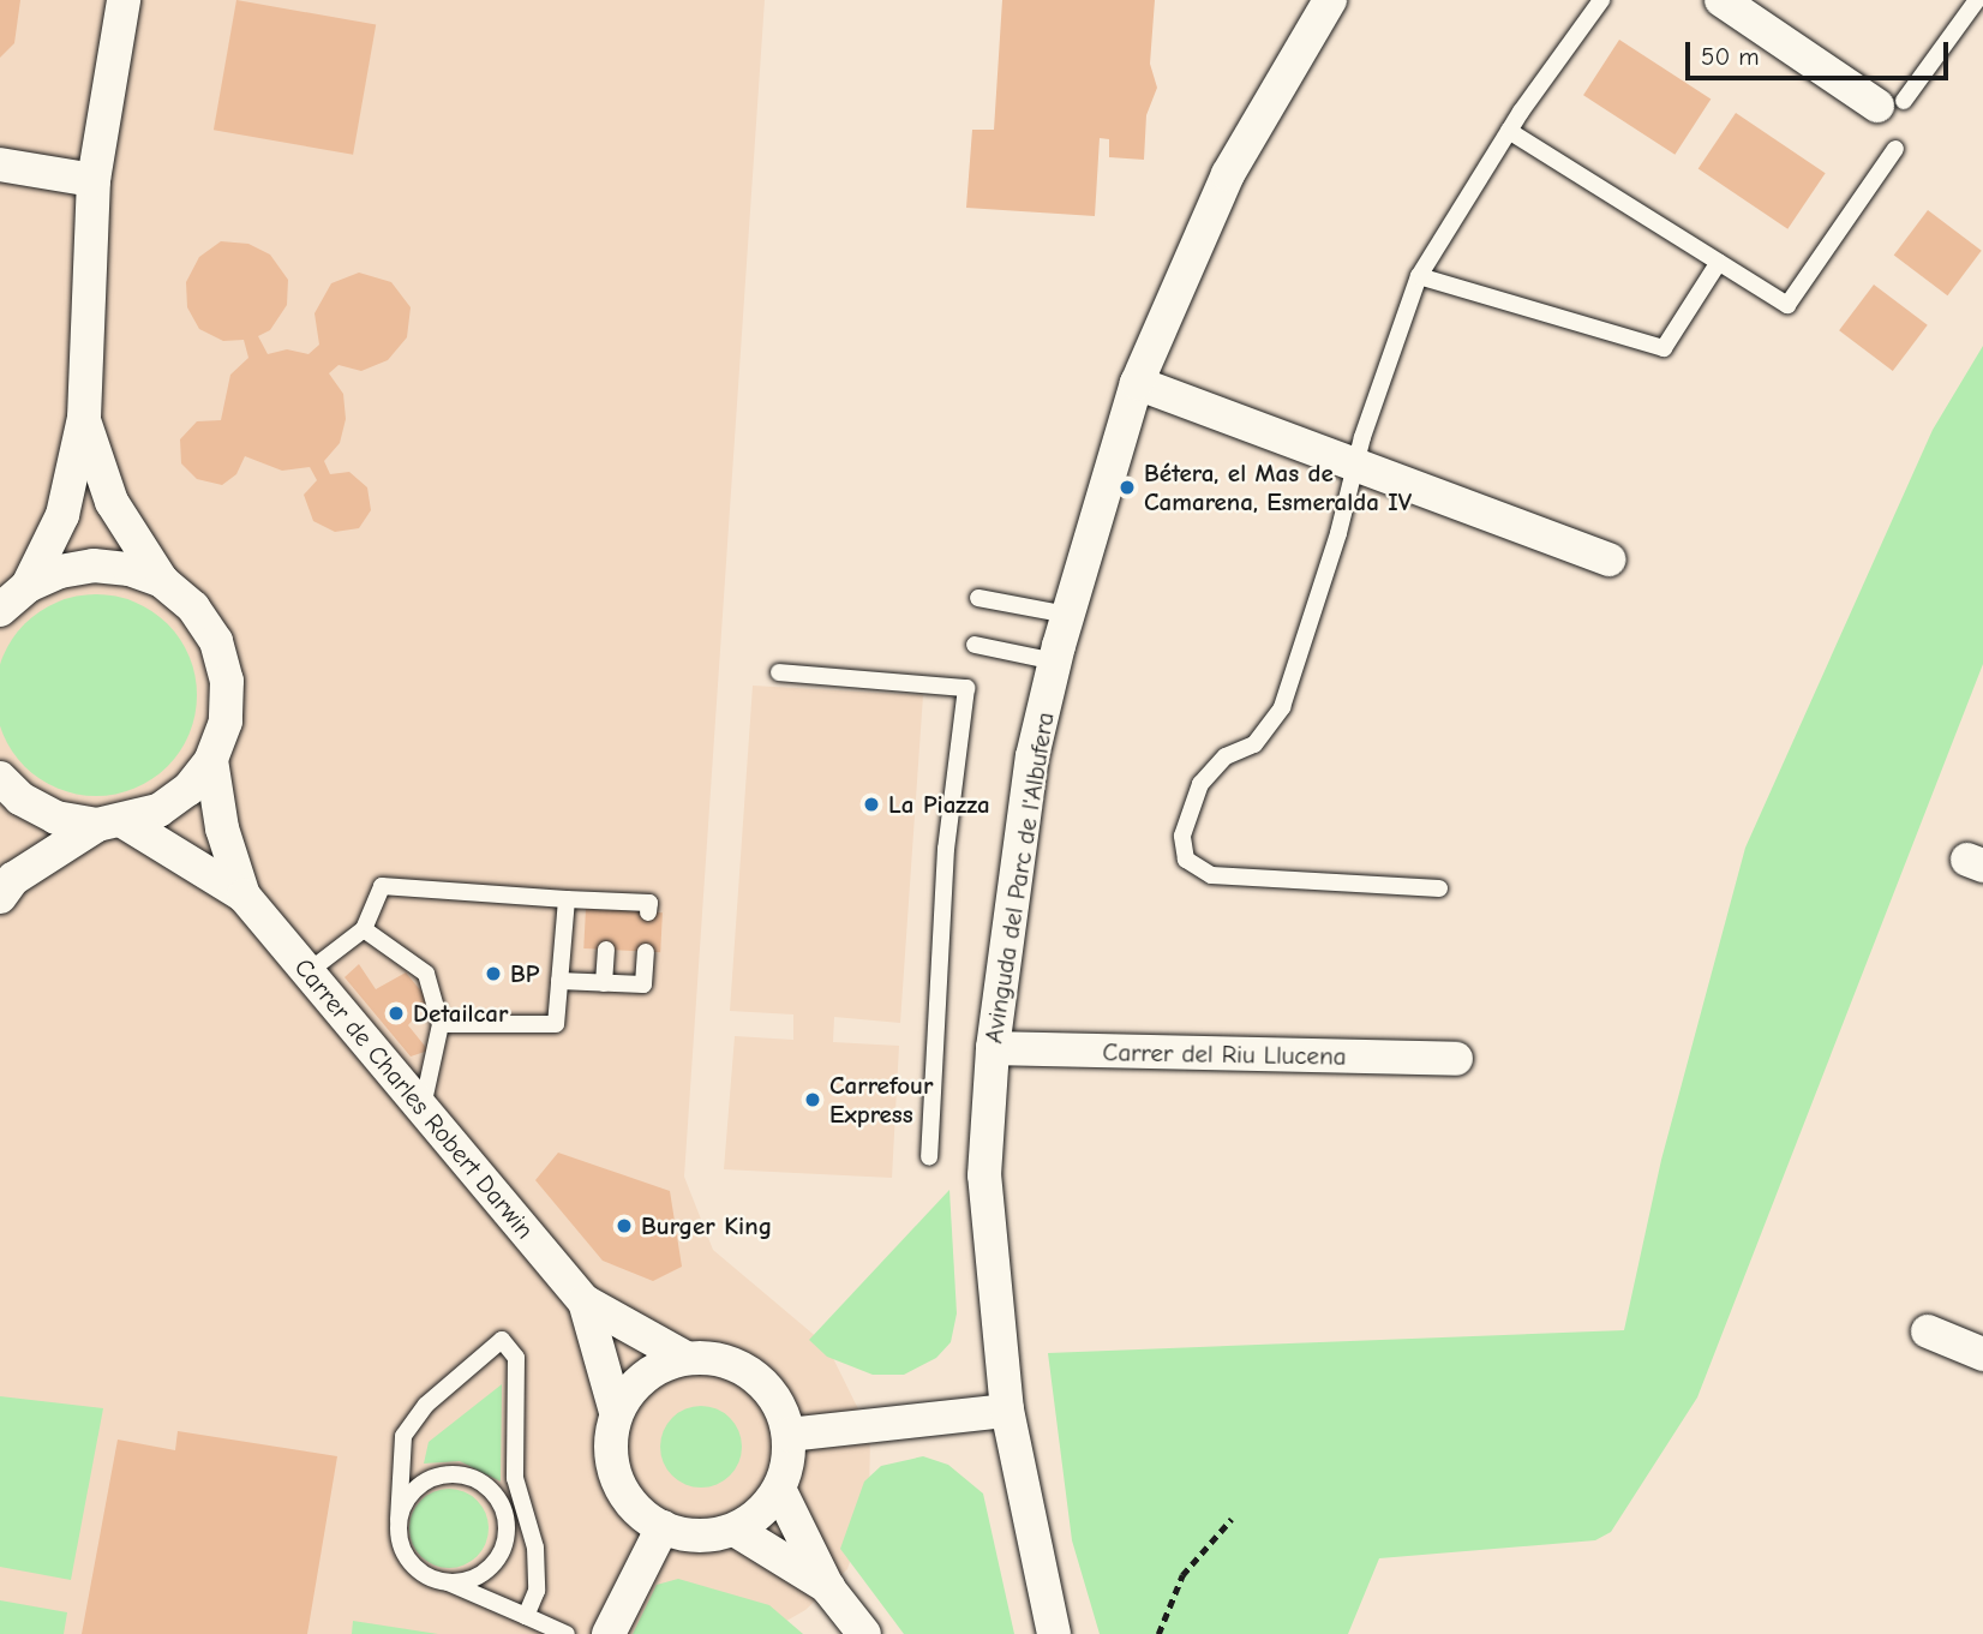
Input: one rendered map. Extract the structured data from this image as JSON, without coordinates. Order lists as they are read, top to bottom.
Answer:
{
  "streets": {
    "street": ["Avinguda del Parc de l'Albufera", "Carrer del Riu Llucena", "Carrer de Charles Robert Darwin"]
  },
  "crossings": [
    ["Avinguda del Parc de l'Albufera", "Carrer del Riu Llucena"]
  ],
  "places": [
    "Bétera, el Mas de Camarena, Esmeralda IV",
    "La Piazza",
    "BP",
    "Detailcar",
    "Carrefour Express",
    "Burger King"
  ],
  "scale_bar": "50 m"
}
